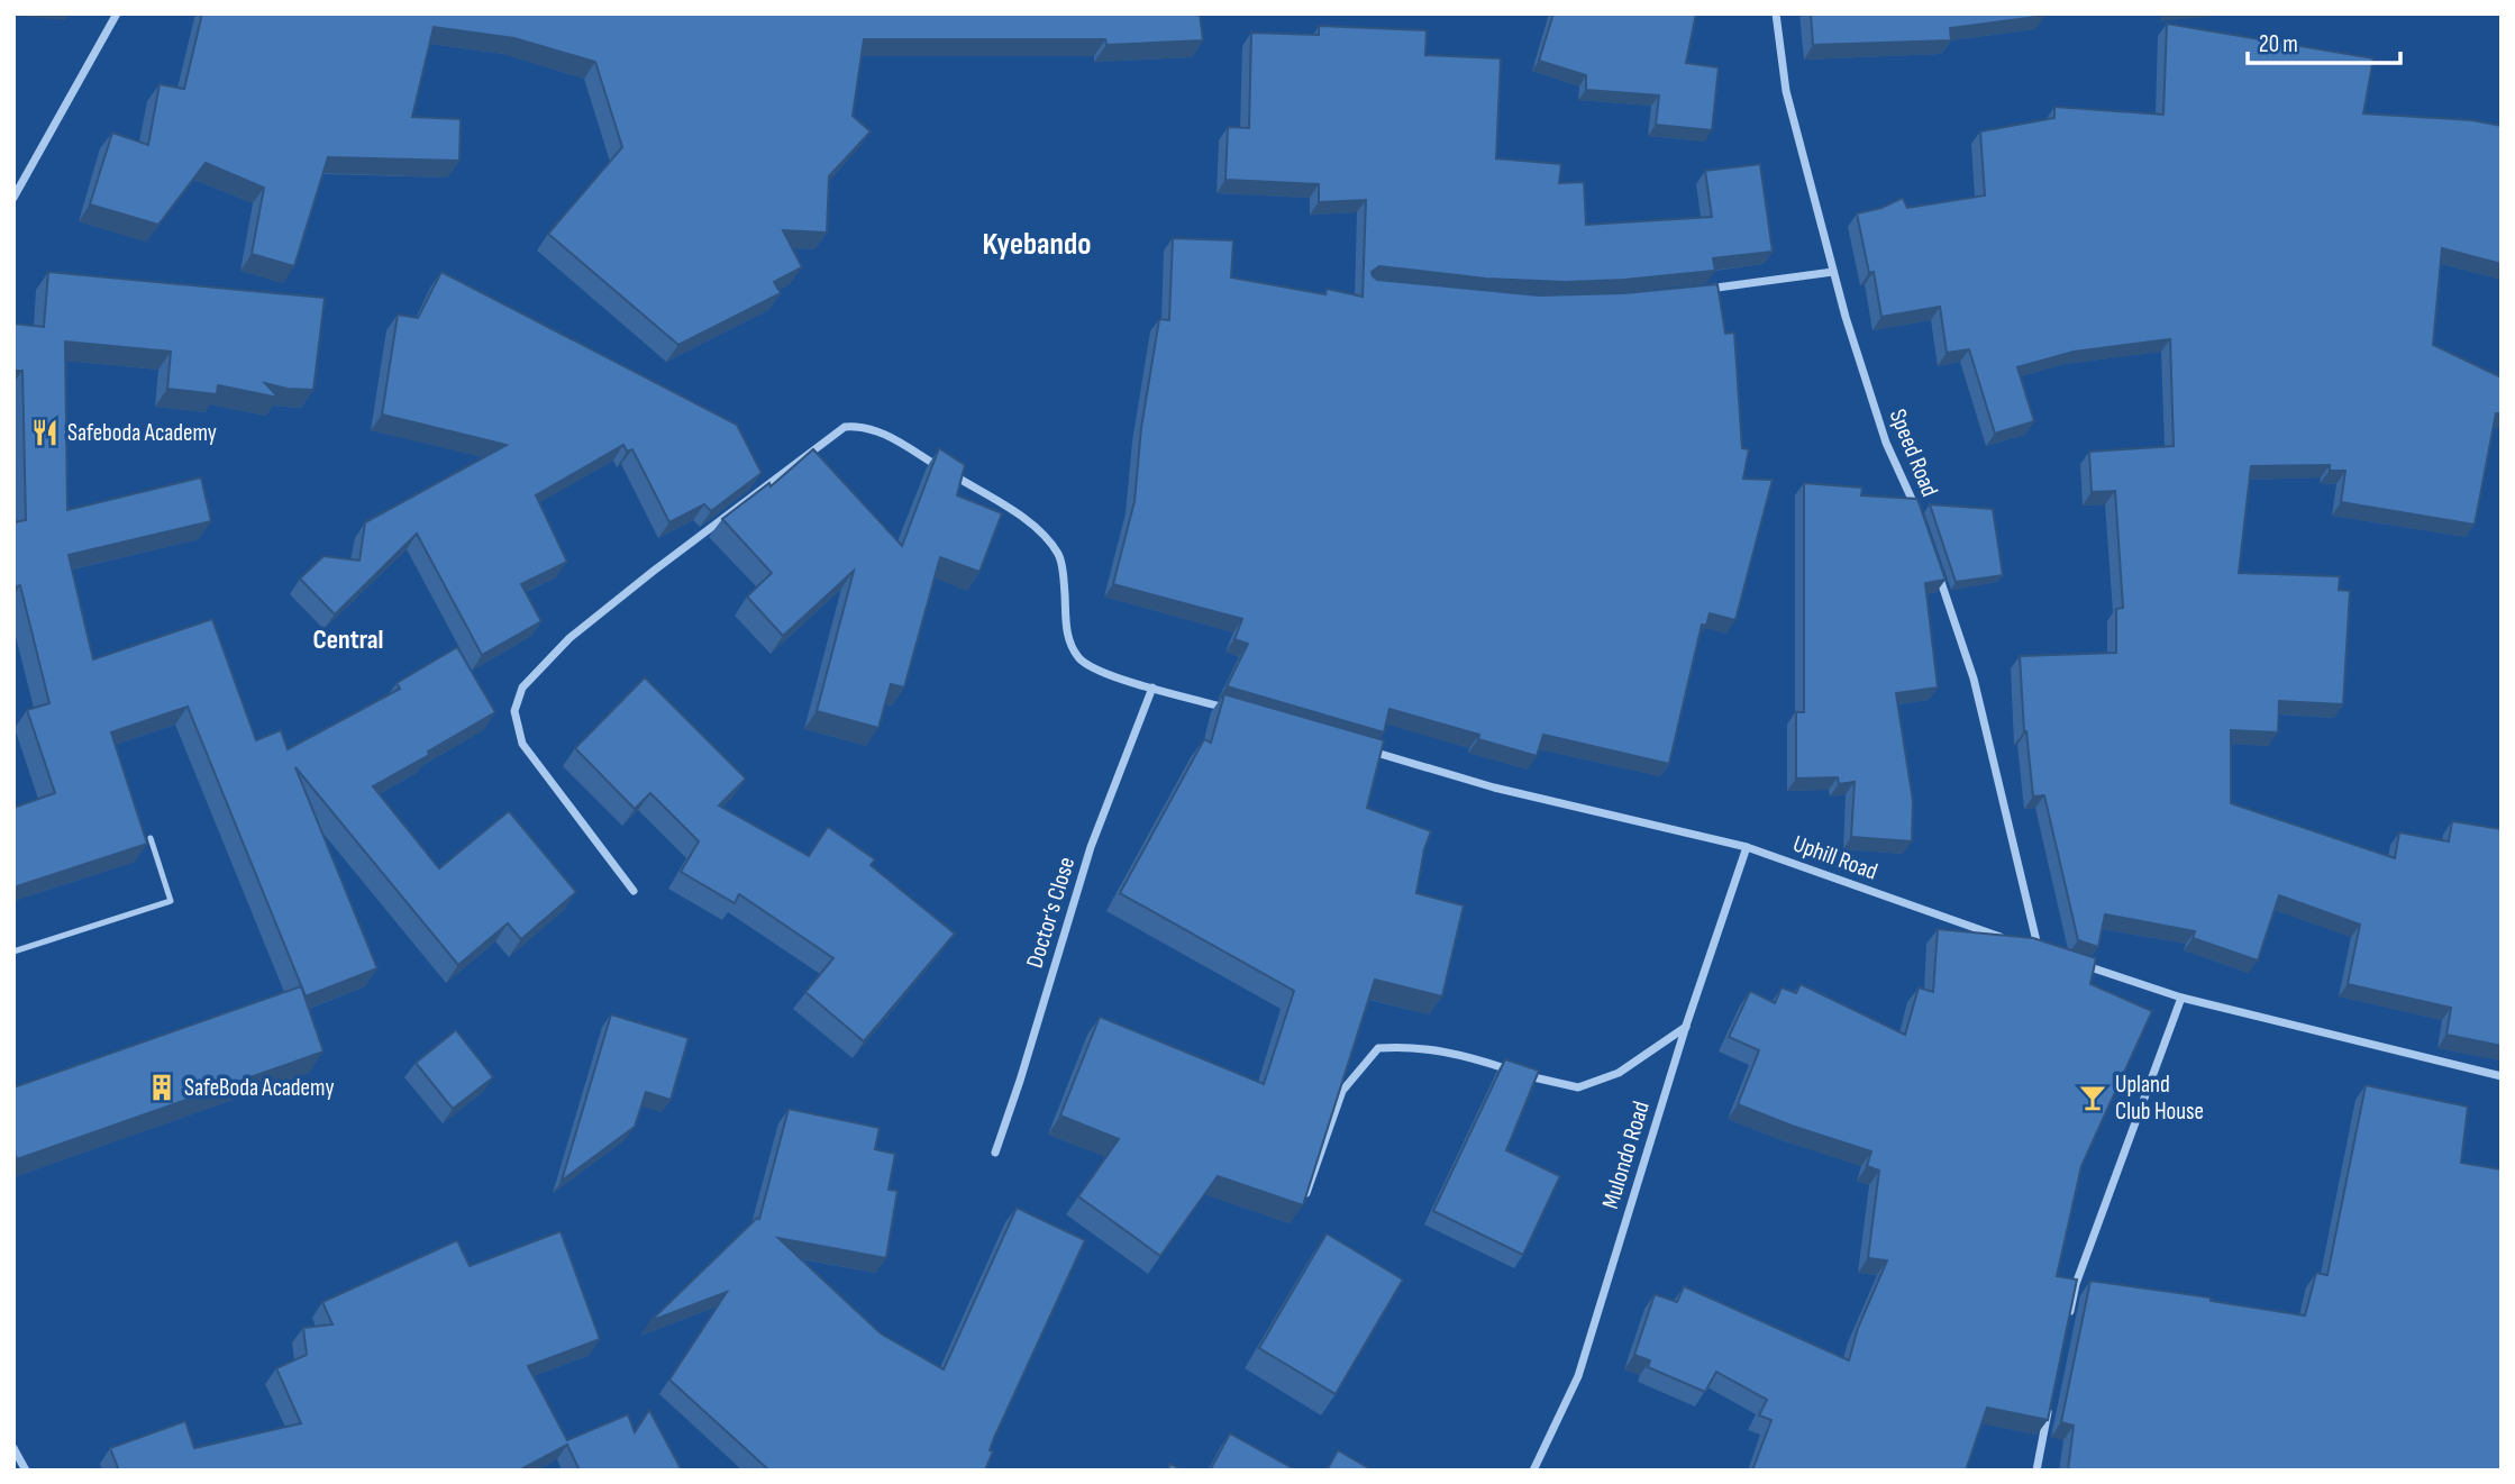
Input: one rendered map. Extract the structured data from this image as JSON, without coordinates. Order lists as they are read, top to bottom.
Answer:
{
  "streets": {
    "street": [
      "Speed Road",
      "Uphill Road",
      "Doctor’s Close",
      "Mulondo Road"
    ]
  },
  "crossings": [
    ["Uphill Road", "Mulondo Road"]
  ],
  "districts": ["Kyebando", "Central"],
  "places": {
    "restaurant": ["Safeboda Academy"],
    "building": ["SafeBoda Academy"],
    "bar": ["Upland Club House"]
  },
  "scale_bar": "20 m"
}
